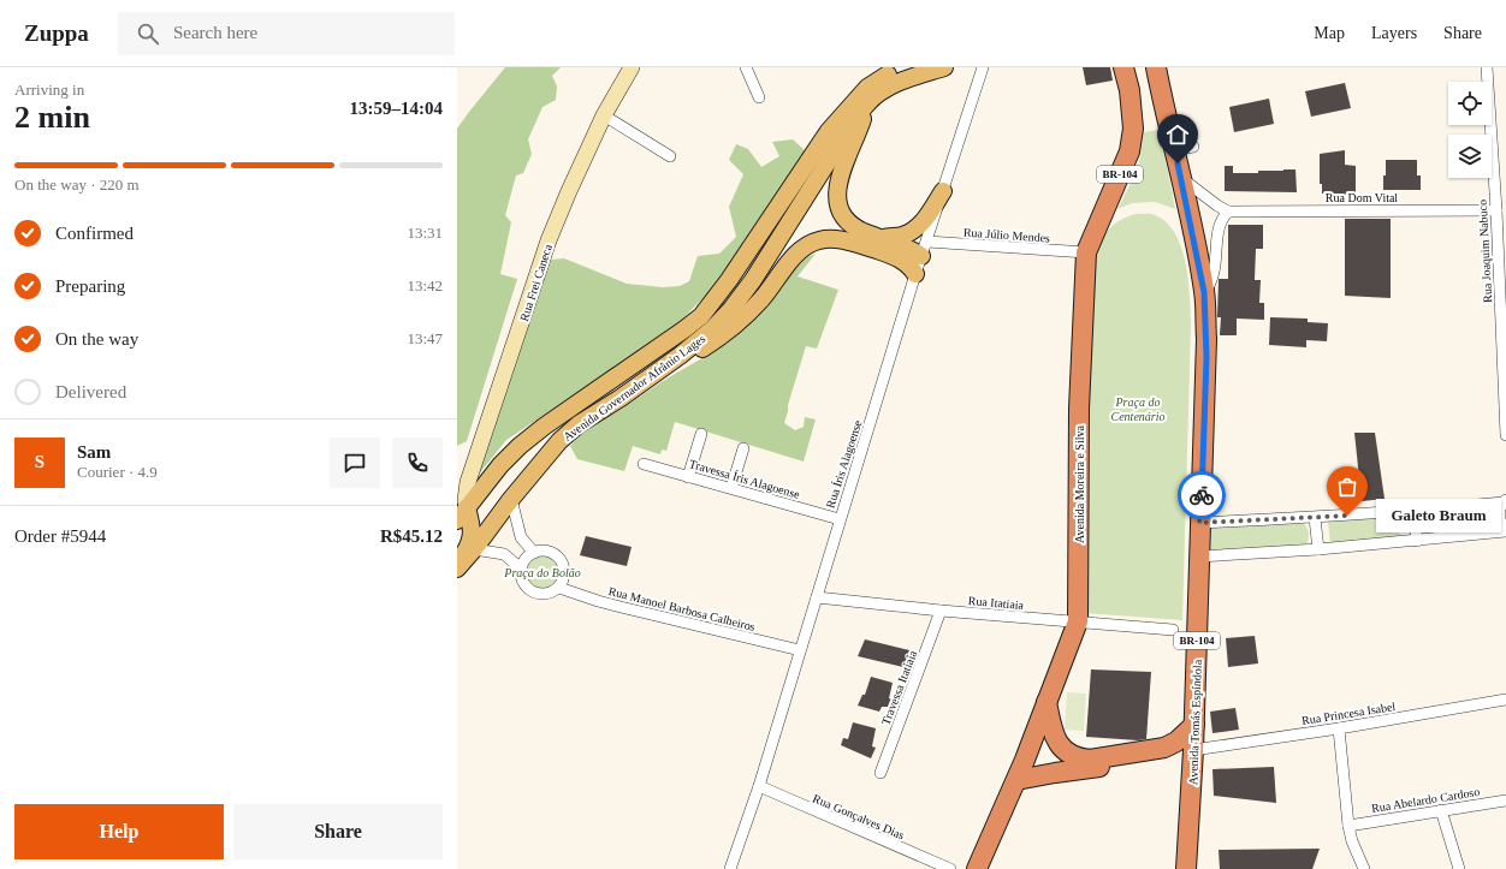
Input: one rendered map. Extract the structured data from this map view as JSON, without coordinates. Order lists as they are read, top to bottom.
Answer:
{
  "streets": {
    "highway": ["BR-104", "Avenida Moreira e Silva", "Avenida Tomás Espíndola"],
    "main road": ["Avenida Governador Afrânio Lages"],
    "street": [
      "Rua Dom Vital",
      "Rua Júlio Mendes",
      "Rua Joaquim Nabuco",
      "Rua Frei Caneca",
      "Rua Íris Alagoense",
      "Travessa Íris Alagoense",
      "Rua Itatiaia",
      "Rua Manoel Barbosa Calheiros",
      "Travessa Itatiaia",
      "Rua Princesa Isabel",
      "Rua Abelardo Cardoso",
      "Rua Gonçalves Dias"
    ]
  },
  "crossings": [
    ["Rua Dom Vital", "Rua Joaquim Nabuco"],
    ["Rua Júlio Mendes", "Rua Íris Alagoense"],
    ["Rua Júlio Mendes", "Avenida Moreira e Silva"],
    ["Rua Frei Caneca", "Avenida Governador Afrânio Lages"],
    ["Rua Íris Alagoense", "Travessa Íris Alagoense"],
    ["Rua Íris Alagoense", "Rua Itatiaia"],
    ["Rua Íris Alagoense", "Rua Manoel Barbosa Calheiros"],
    ["Rua Íris Alagoense", "Rua Gonçalves Dias"],
    ["Avenida Moreira e Silva", "Rua Itatiaia"],
    ["Rua Itatiaia", "Travessa Itatiaia"],
    ["Rua Princesa Isabel", "Avenida Tomás Espíndola"]
  ],
  "parks": ["Praça do Centenário", "Praça do Bolão"],
  "places": ["Galeto Braum"],
  "page": {
    "header": "Zuppa",
    "search": "Search here",
    "nav": ["Map", "Layers", "Share"],
    "heading": ["2 min", "Arriving in", "13:59–14:04"],
    "panel": [
      "Sam",
      "Courier · 4.9",
      "Order #5944",
      "R$45.12"
    ],
    "bar": "On the way · 220 m",
    "list": [
      ["Confirmed", "13:31"],
      ["Preparing", "13:42"],
      ["On the way", "13:47"],
      "Delivered"
    ],
    "round": "S",
    "bubble": "Galeto Braum",
    "buttons": ["Help", "Share"]
  }
}
